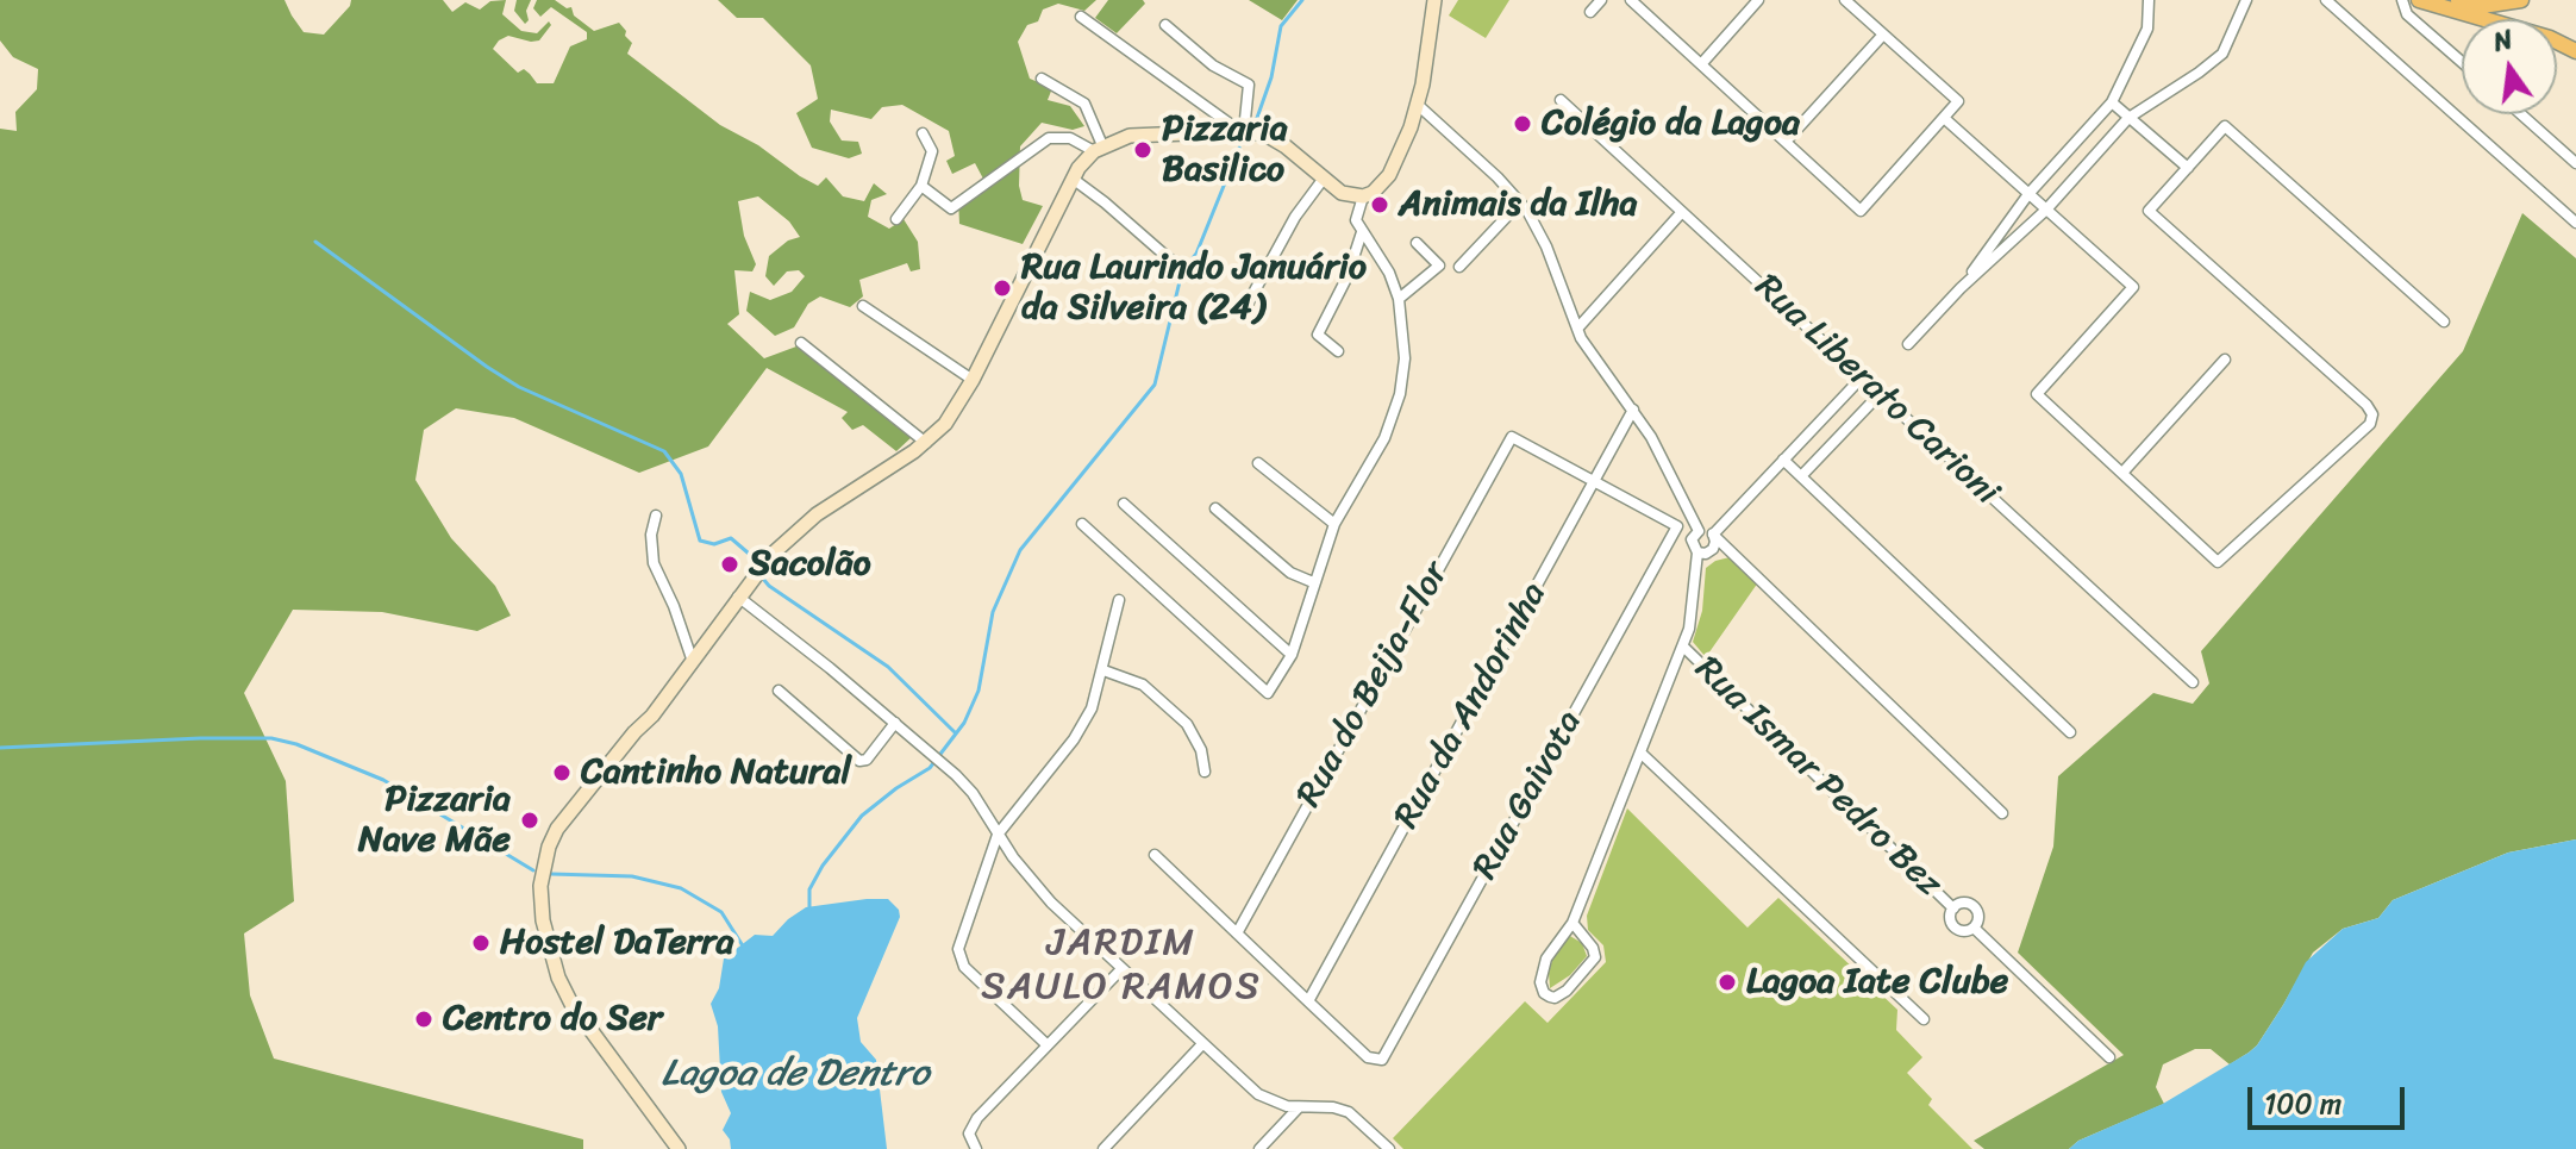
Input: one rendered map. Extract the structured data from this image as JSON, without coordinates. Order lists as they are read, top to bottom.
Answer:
{
  "streets": {
    "street": [
      "Rua Liberato Carioni",
      "Rua do Beija-Flor",
      "Rua da Andorinha",
      "Rua Ismar Pedro Bez",
      "Rua Gaivota"
    ]
  },
  "crossings": [
    ["Rua do Beija-Flor", "Rua da Andorinha"],
    ["Rua do Beija-Flor", "Rua Gaivota"],
    ["Rua da Andorinha", "Rua Gaivota"]
  ],
  "districts": ["JARDIM SAULO RAMOS"],
  "water": ["Lagoa de Dentro"],
  "places": [
    "Colégio da Lagoa",
    "Pizzaria Basilico",
    "Animais da Ilha",
    "Rua Laurindo Januário da Silveira (24)",
    "Sacolão",
    "Cantinho Natural",
    "Pizzaria Nave Mãe",
    "Hostel DaTerra",
    "Lagoa Iate Clube",
    "Centro do Ser"
  ],
  "scale_bar": "100 m",
  "north": "top"
}
